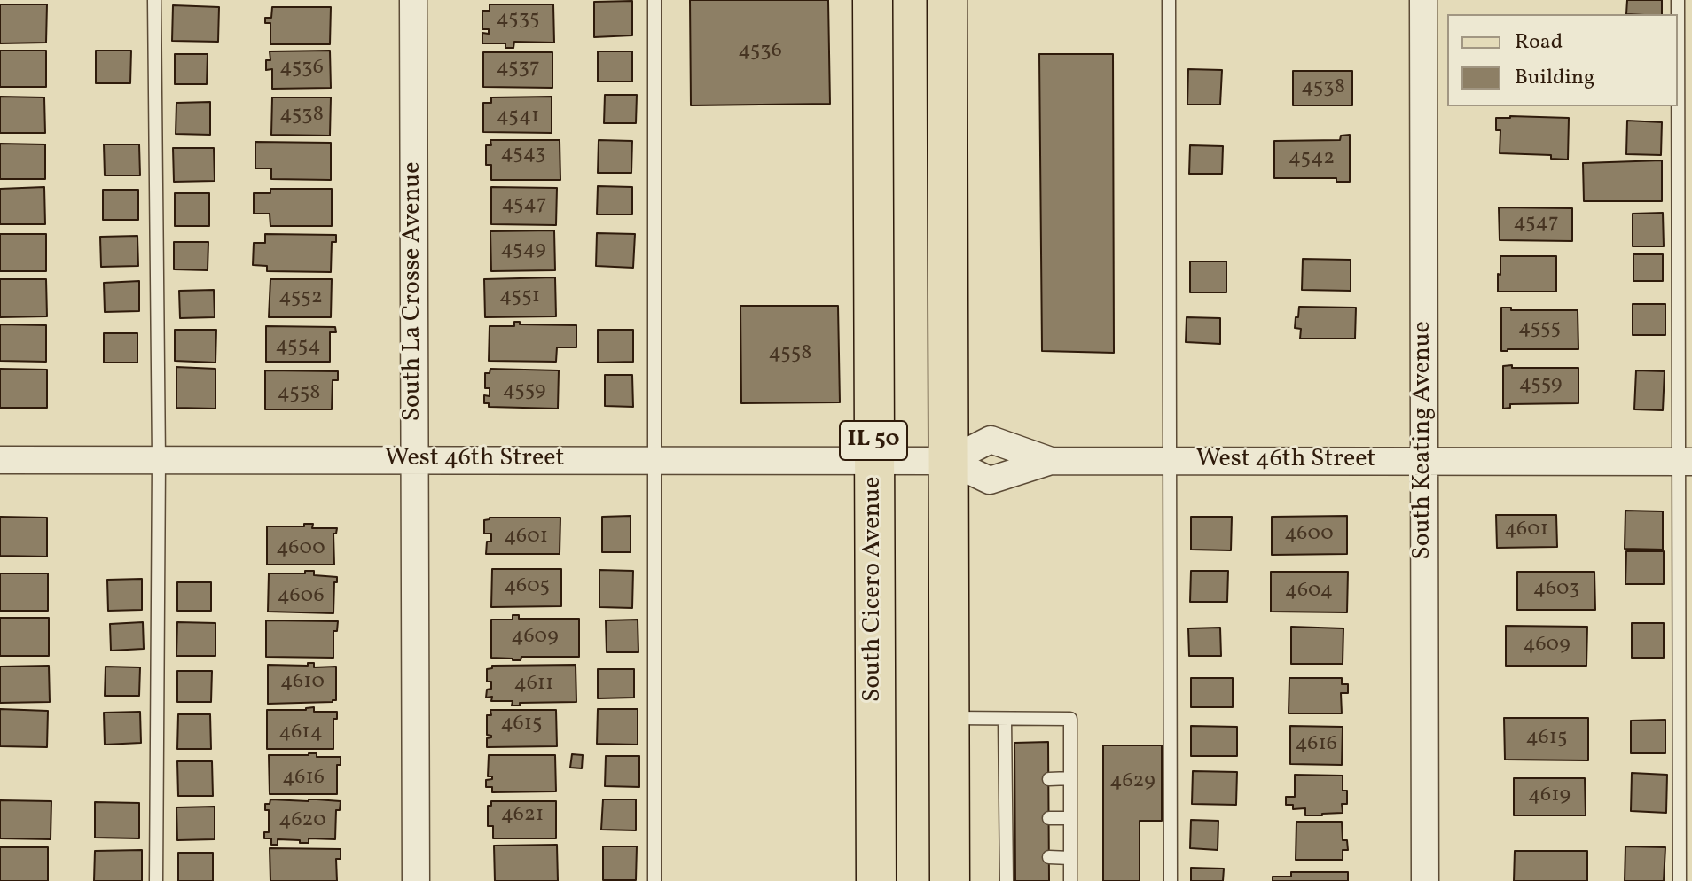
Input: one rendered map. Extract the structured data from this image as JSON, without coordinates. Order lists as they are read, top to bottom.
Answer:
{
  "streets": {
    "main road": ["IL 50", "South Cicero Avenue"],
    "street": ["South La Crosse Avenue", "South Keating Avenue", "West 46th Street"]
  },
  "crossings": [
    ["South La Crosse Avenue", "West 46th Street"],
    ["South Keating Avenue", "West 46th Street"],
    ["West 46th Street", "South Cicero Avenue"]
  ],
  "house_numbers": [
    "4535",
    "4536",
    "4536",
    "4537",
    "4538",
    "4538",
    "4541",
    "4543",
    "4542",
    "4547",
    "4547",
    "4549",
    "4551",
    "4552",
    "4555",
    "4554",
    "4558",
    "4559",
    "4559",
    "4558",
    "4601",
    "4600",
    "4601",
    "4600",
    "4605",
    "4603",
    "4604",
    "4606",
    "4609",
    "4609",
    "4610",
    "4611",
    "4615",
    "4614",
    "4615",
    "4616",
    "4616",
    "4629",
    "4619",
    "4621",
    "4620"
  ],
  "legend": ["Road", "Building"]
}
